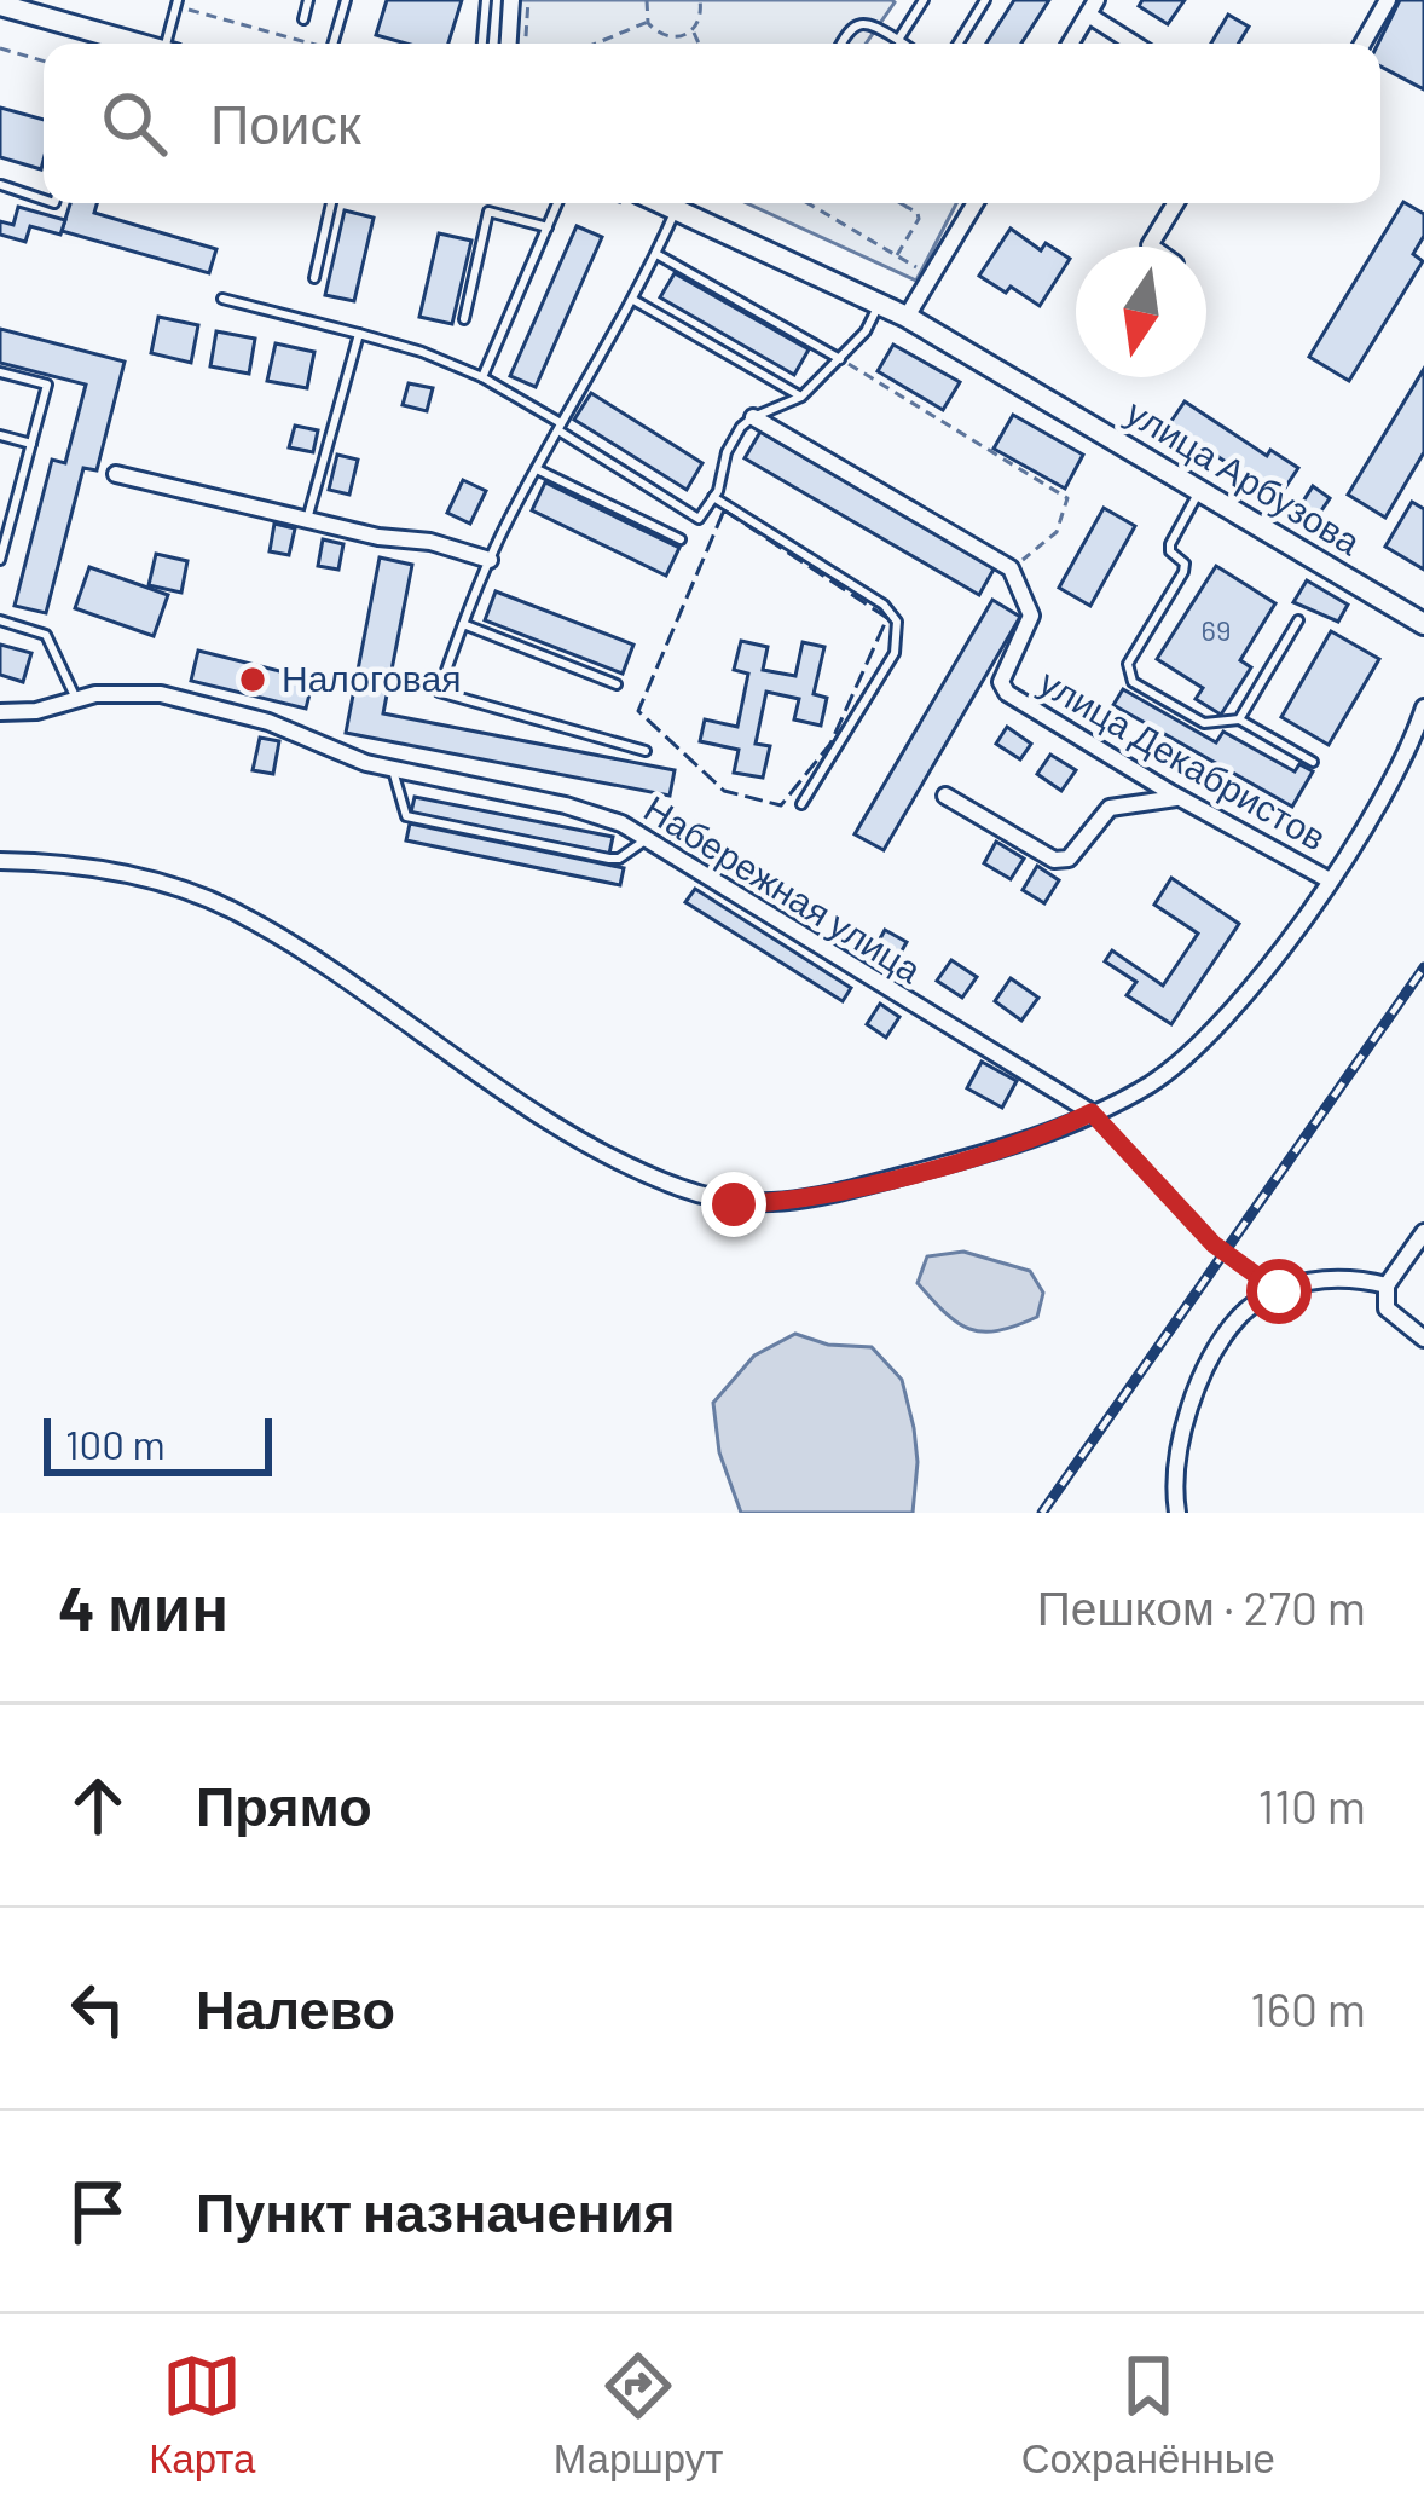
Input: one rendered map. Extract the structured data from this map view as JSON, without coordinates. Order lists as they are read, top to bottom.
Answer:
{
  "streets": {
    "street": ["улица Арбузова", "улица Декабристов", "Набережная улица"]
  },
  "places": ["Налоговая"],
  "house_numbers": ["69"],
  "scale_bar": "100 m",
  "north": "bottom",
  "page": {
    "search": "Поиск",
    "scale": "100 m",
    "heading": ["4 мин", "Пешком · 270 m"],
    "list": [
      ["Прямо", "110 m"],
      ["Налево", "160 m"],
      "Пункт назначения"
    ],
    "nav": ["Карта", "Маршрут", "Сохранённые"]
  }
}
